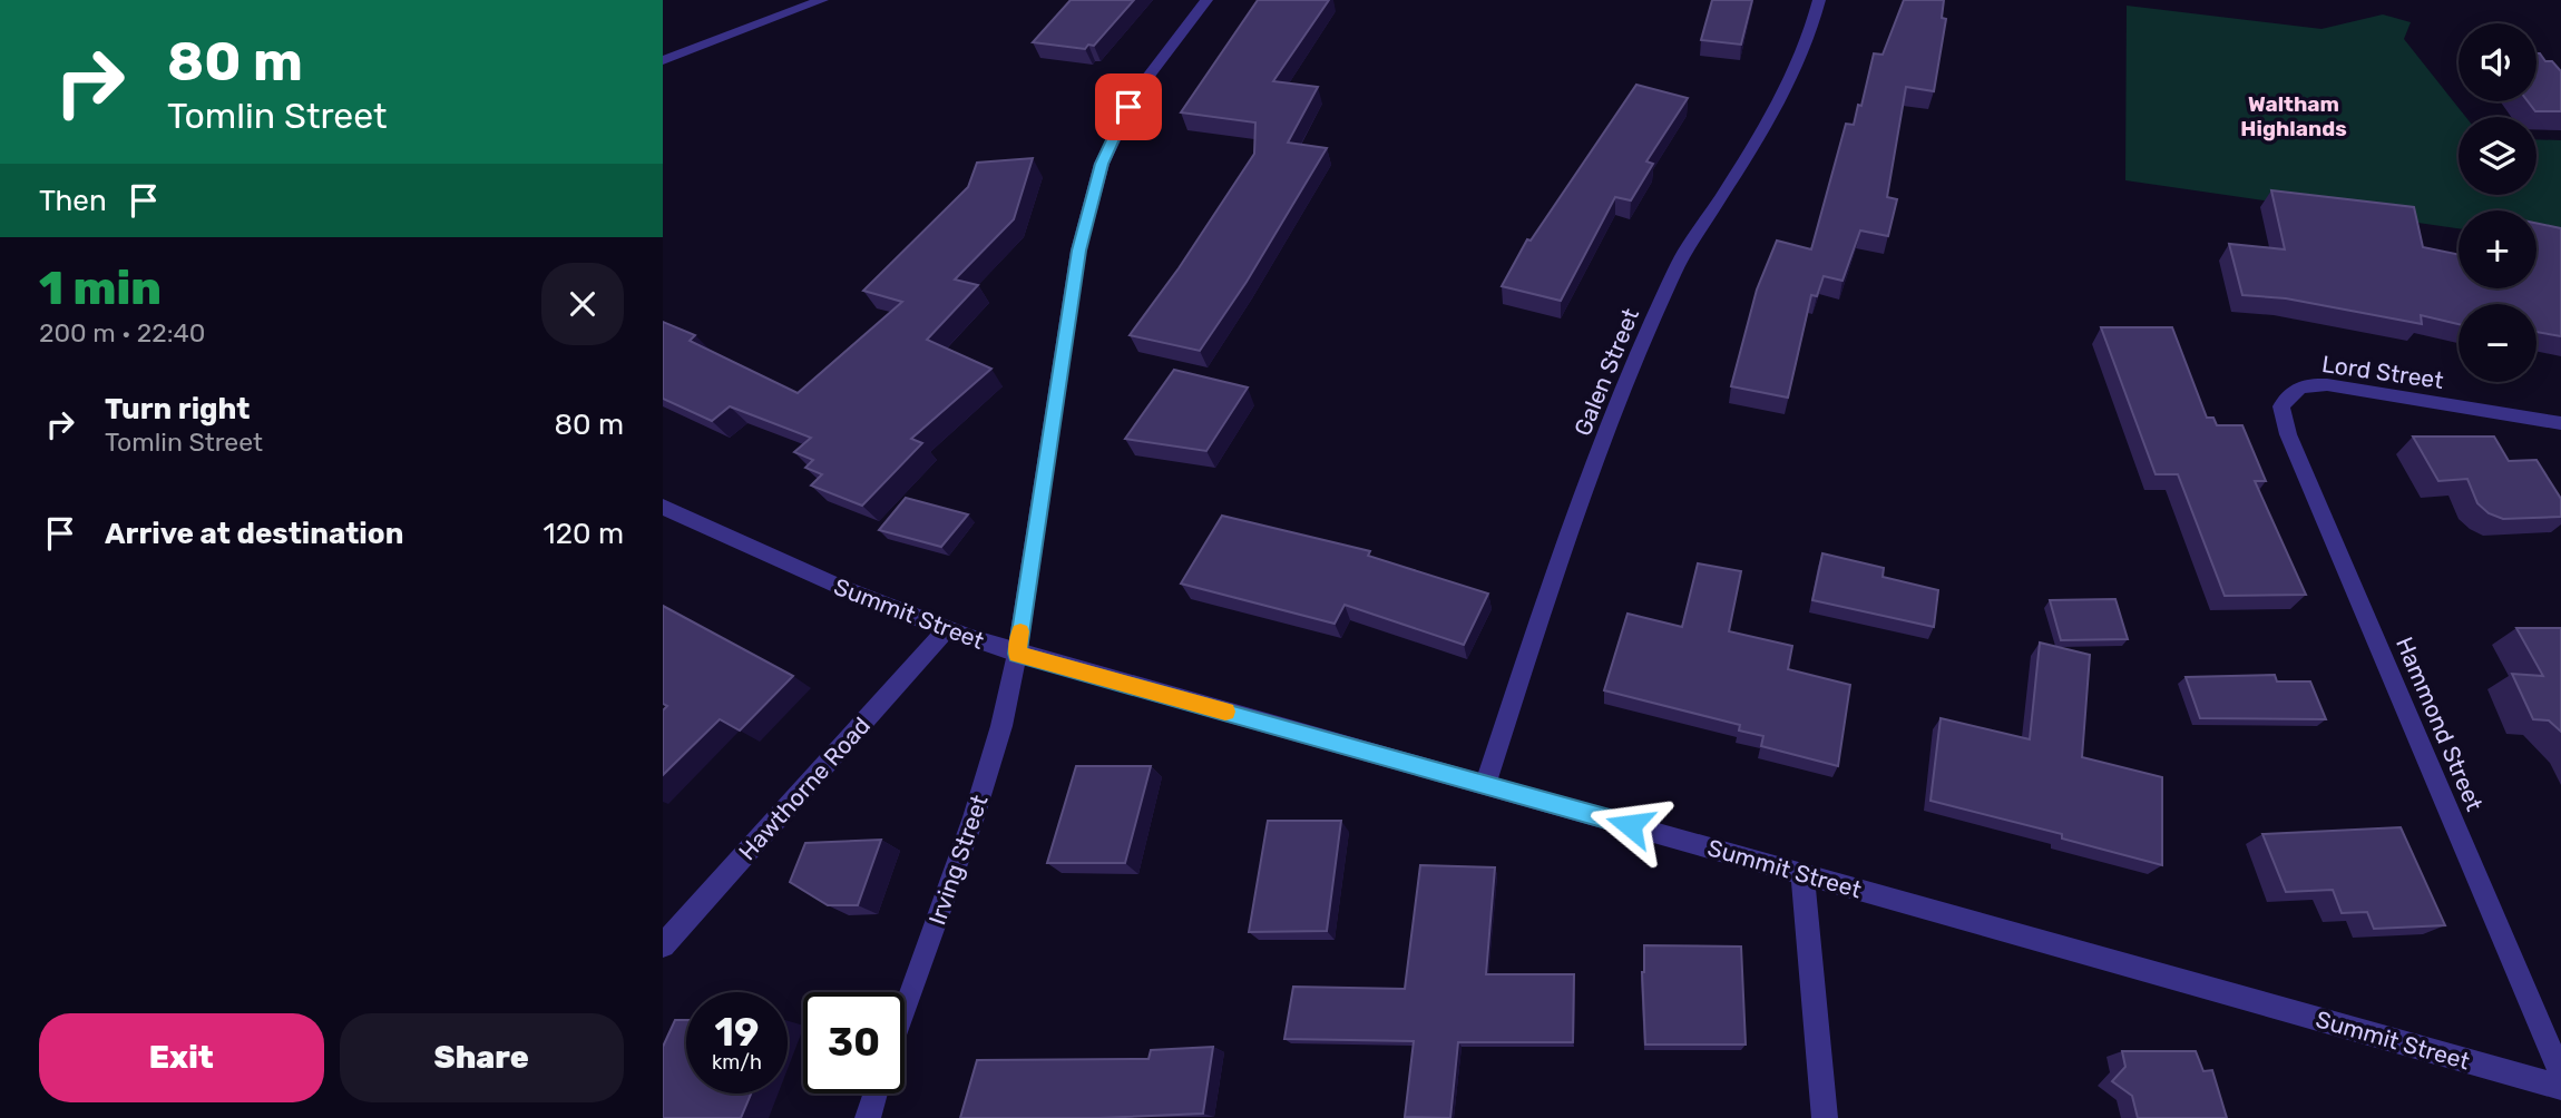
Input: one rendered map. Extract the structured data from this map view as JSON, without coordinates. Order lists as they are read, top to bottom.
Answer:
{
  "streets": {
    "street": [
      "Galen Street",
      "Lord Street",
      "Summit Street",
      "Hammond Street",
      "Hawthorne Road",
      "Irving Street"
    ]
  },
  "crossings": [
    ["Galen Street", "Summit Street"],
    ["Lord Street", "Hammond Street"],
    ["Summit Street", "Hawthorne Road"],
    ["Summit Street", "Irving Street"]
  ],
  "districts": ["Waltham Highlands"],
  "page": {
    "turn": ["80 m", "Tomlin Street"],
    "map_buttons": ["+", "−"],
    "then": "Then",
    "heading": ["1 min", "200 m · 22:40"],
    "list": [
      {
        "name": "Turn right",
        "note": "Tomlin Street",
        "value": "80 m"
      },
      {
        "name": "Arrive at destination",
        "value": "120 m"
      }
    ],
    "speed": "19 km/h",
    "limit": "30",
    "buttons": ["Exit", "Share"]
  }
}
